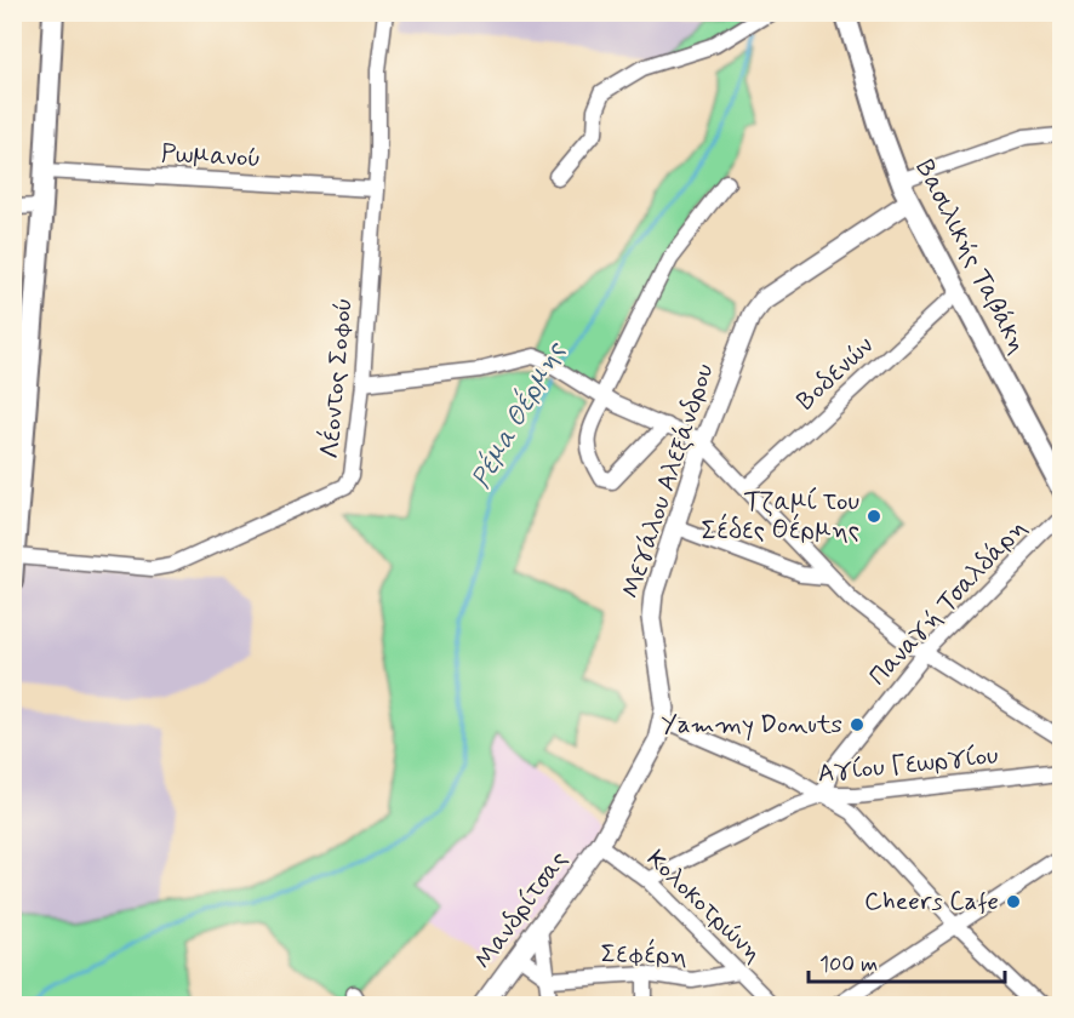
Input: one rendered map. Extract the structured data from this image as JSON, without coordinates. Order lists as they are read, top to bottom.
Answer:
{
  "streets": {
    "main road": ["Βασιλικής Ταβάκη"],
    "street": [
      "Ρωμανού",
      "Βοδενών",
      "Λέοντος Σοφού",
      "Μεγάλου Αλεξάνδρου",
      "Παναγή Τσαλδάρη",
      "Αγίου Γεωργίου",
      "Κολοκοτρώνη",
      "Μανδρίτσας",
      "Σεφέρη"
    ]
  },
  "crossings": [
    ["Ρωμανού", "Λέοντος Σοφού"],
    ["Βασιλικής Ταβάκη", "Βοδενών"],
    ["Βασιλικής Ταβάκη", "Μεγάλου Αλεξάνδρου"],
    ["Μεγάλου Αλεξάνδρου", "Κολοκοτρώνη"],
    ["Μεγάλου Αλεξάνδρου", "Μανδρίτσας"],
    ["Παναγή Τσαλδάρη", "Αγίου Γεωργίου"],
    ["Αγίου Γεωργίου", "Κολοκοτρώνη"],
    ["Κολοκοτρώνη", "Μανδρίτσας"],
    ["Κολοκοτρώνη", "Σεφέρη"]
  ],
  "water": ["Ρέμα Θέρμης"],
  "places": ["Τζαμί του Σέδες Θέρμης", "Yammy Donuts", "Cheers Cafe"],
  "scale_bar": "100 m"
}
